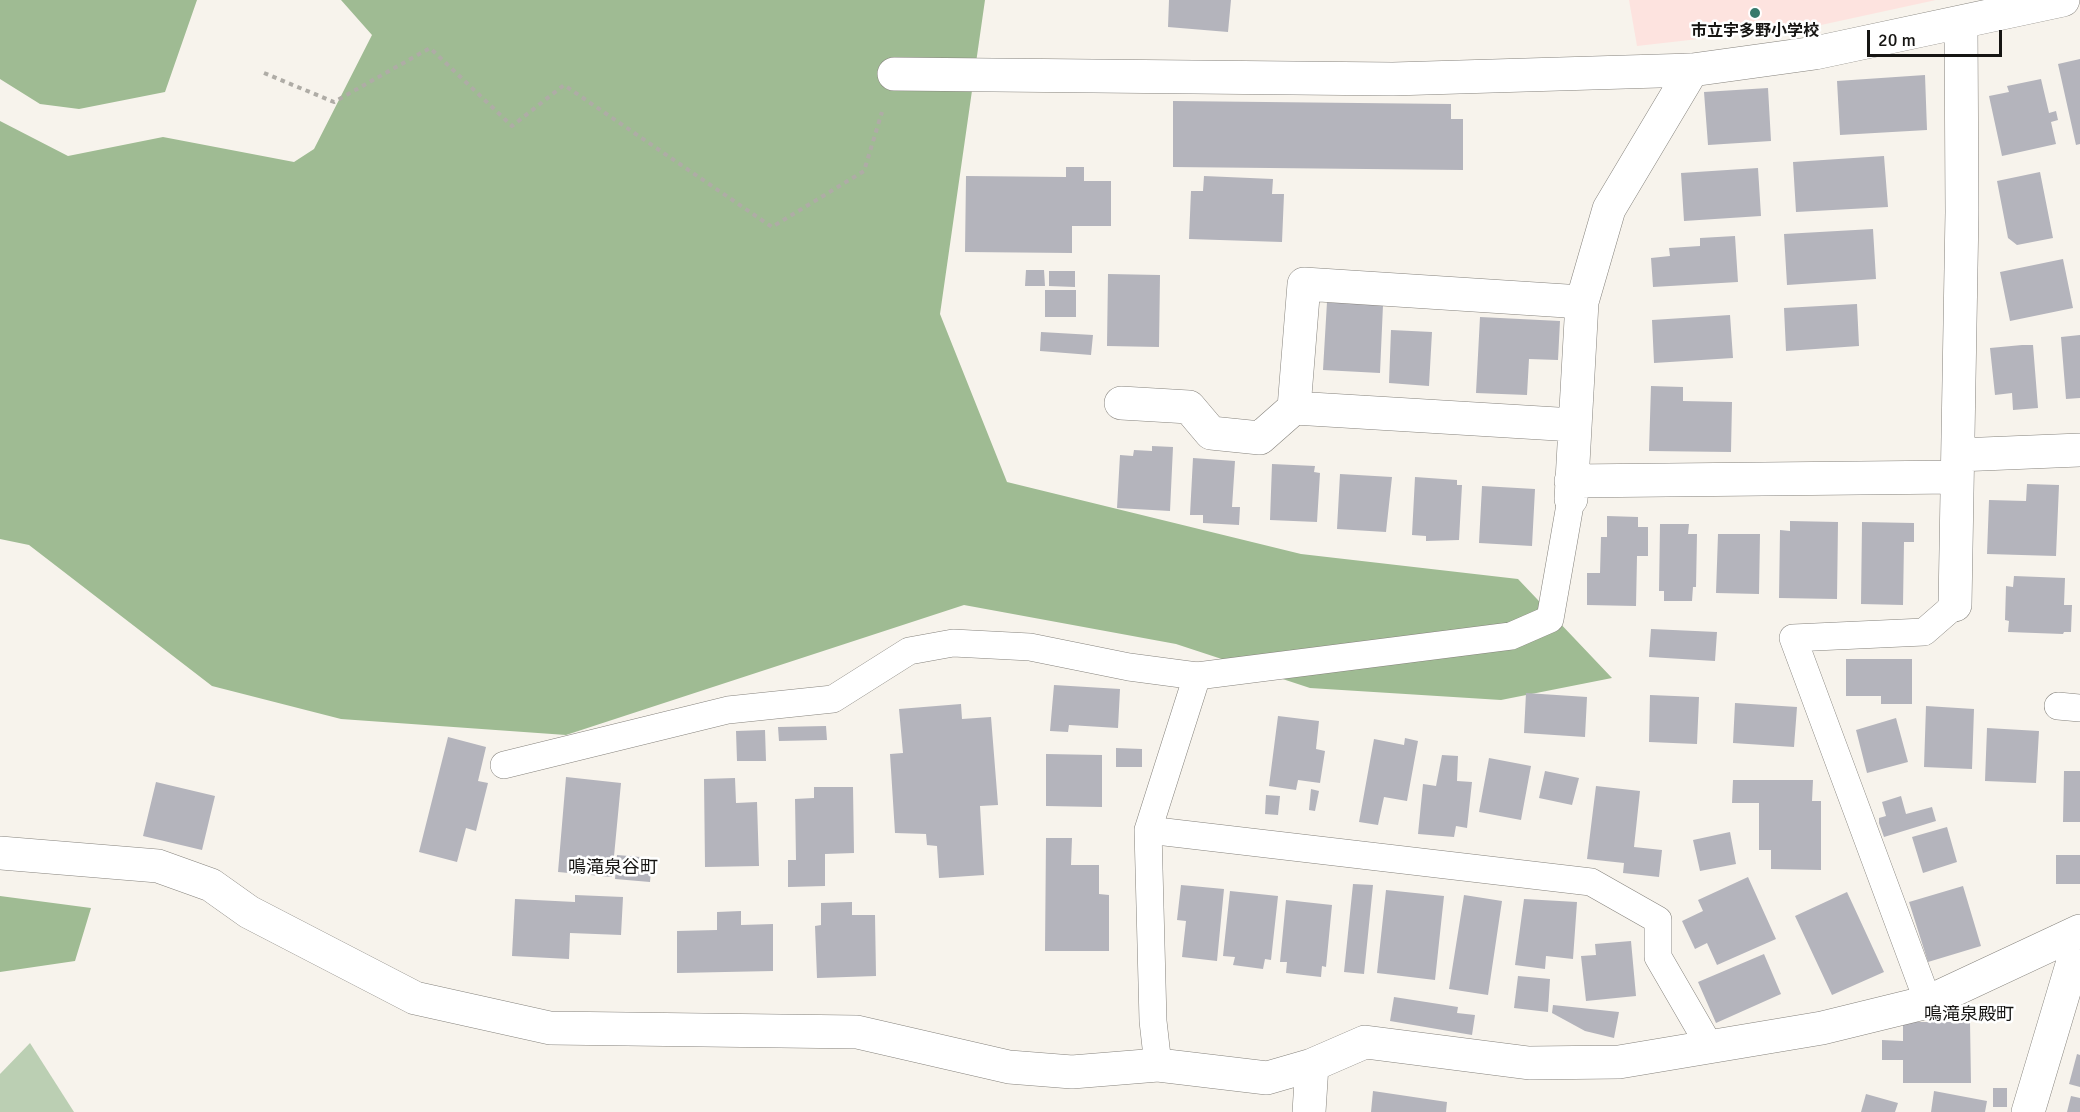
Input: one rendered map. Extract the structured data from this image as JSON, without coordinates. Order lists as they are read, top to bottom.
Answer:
{
  "districts": ["鳴滝泉谷町", "鳴滝泉殿町"],
  "places": ["市立宇多野小学校"],
  "scale_bar": "20 m"
}
